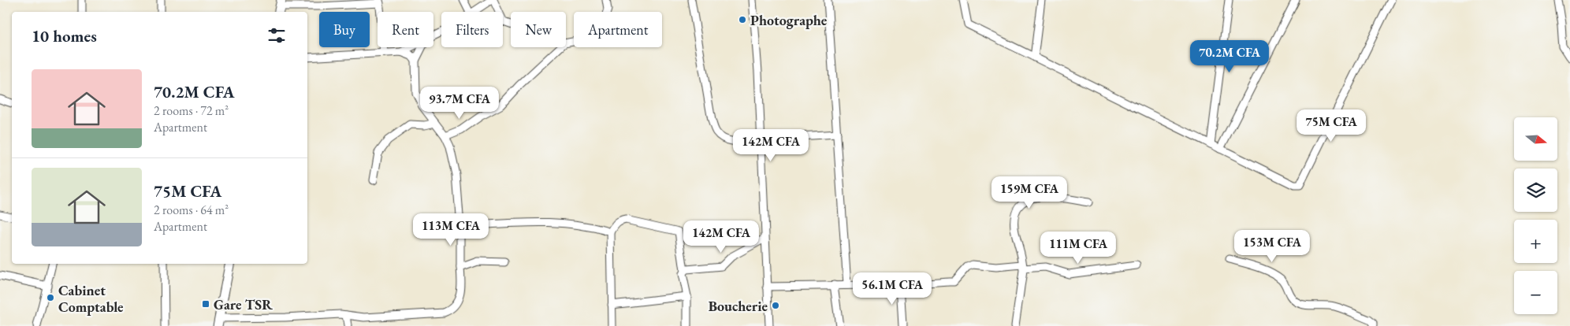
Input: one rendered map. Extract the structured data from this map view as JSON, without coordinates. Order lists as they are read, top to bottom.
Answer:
{
  "places": {
    "other": ["Photographe", "Cabinet Comptable", "Boucherie"],
    "transit": ["Gare TSR"]
  },
  "north": "right",
  "page": {
    "chip": [
      "Buy",
      "Rent",
      "Filters",
      "New",
      "Apartment"
    ],
    "heading": "10 homes",
    "price": [
      "70.2M CFA",
      "93.7M CFA",
      "75M CFA",
      "142M CFA",
      "159M CFA",
      "113M CFA",
      "142M CFA",
      "153M CFA",
      "111M CFA",
      "56.1M CFA"
    ],
    "list": [
      {
        "name": "70.2M CFA",
        "note": "2 rooms · 72 m² · Apartment"
      },
      {
        "name": "75M CFA",
        "note": "2 rooms · 64 m² · Apartment"
      }
    ],
    "map_buttons": ["+", "−"]
  }
}
